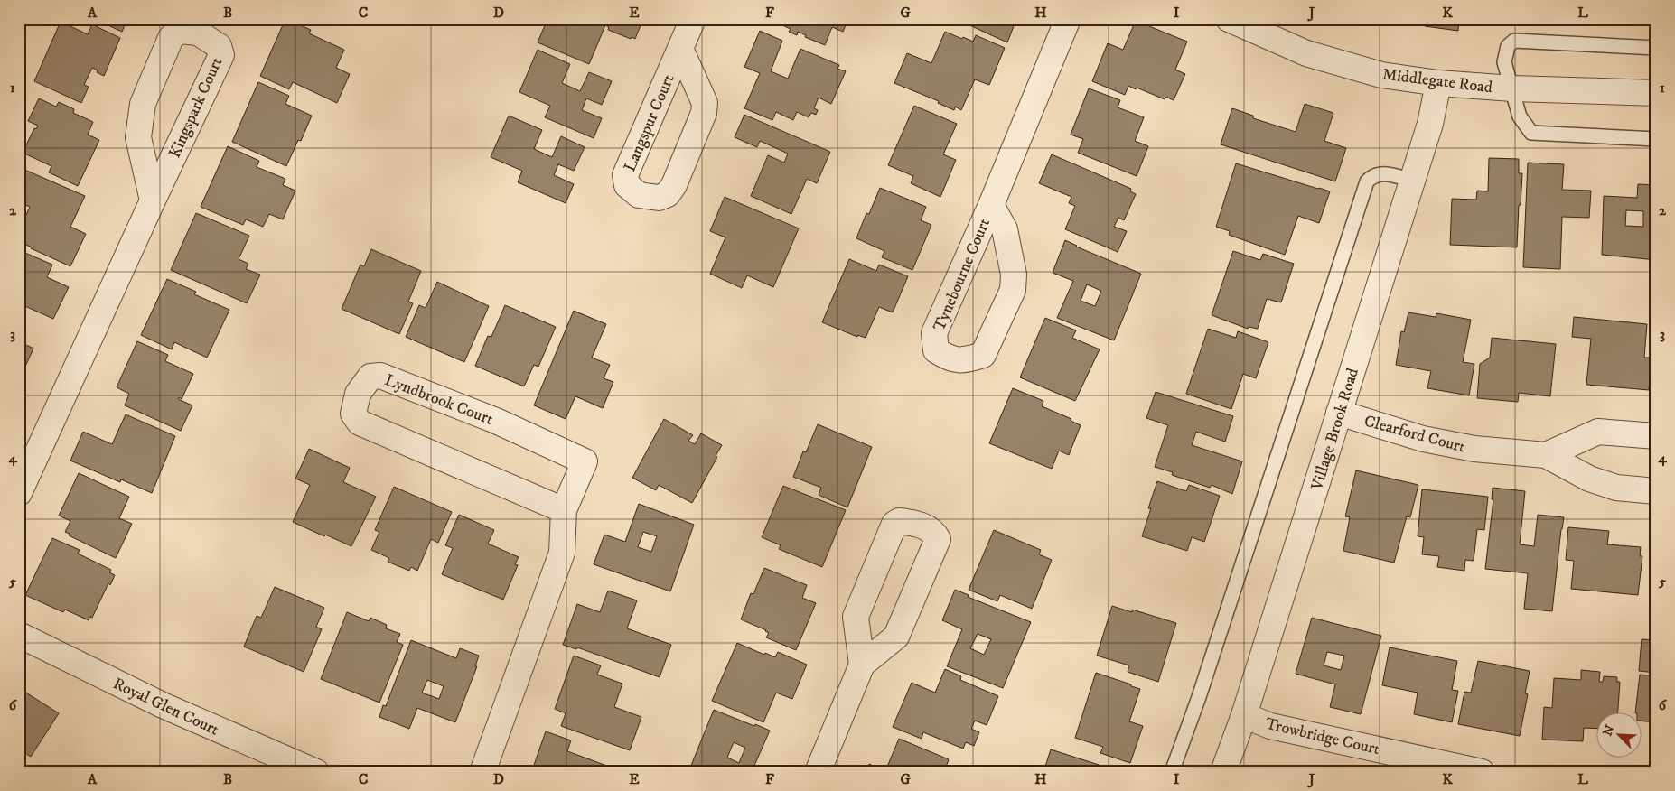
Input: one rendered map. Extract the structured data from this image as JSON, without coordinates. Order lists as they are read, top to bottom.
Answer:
{
  "streets": {
    "street": [
      "Middlegate Road",
      "Kingspark Court",
      "Langspur Court",
      "Tynebourne Court",
      "Lyndbrook Court",
      "Village Brook Road",
      "Clearford Court",
      "Royal Glen Court",
      "Trowbridge Court"
    ]
  },
  "crossings": [
    ["Middlegate Road", "Village Brook Road"],
    ["Village Brook Road", "Clearford Court"],
    ["Village Brook Road", "Trowbridge Court"]
  ],
  "north": "top left",
  "grid": {
    "columns": [
      "A",
      "B",
      "C",
      "D",
      "E",
      "F",
      "G",
      "H",
      "I",
      "J",
      "K",
      "L"
    ],
    "rows": [
      "1",
      "2",
      "3",
      "4",
      "5",
      "6"
    ]
  }
}
